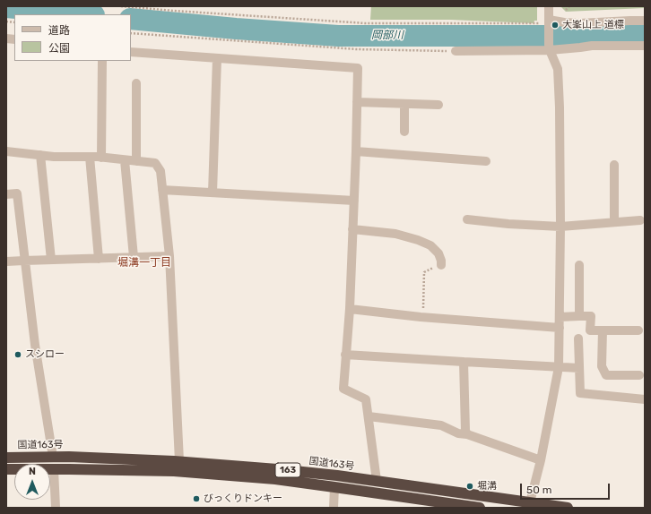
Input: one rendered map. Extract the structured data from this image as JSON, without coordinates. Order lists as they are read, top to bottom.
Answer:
{
  "streets": {
    "highway": ["国道163号", "163"]
  },
  "districts": ["堀溝一丁目"],
  "water": ["岡部川"],
  "places": [
    "大峯山上 道標",
    "スシロー",
    "堀溝",
    "びっくりドンキー"
  ],
  "legend": ["道路", "公園"],
  "scale_bar": "50 m",
  "north": "top"
}
